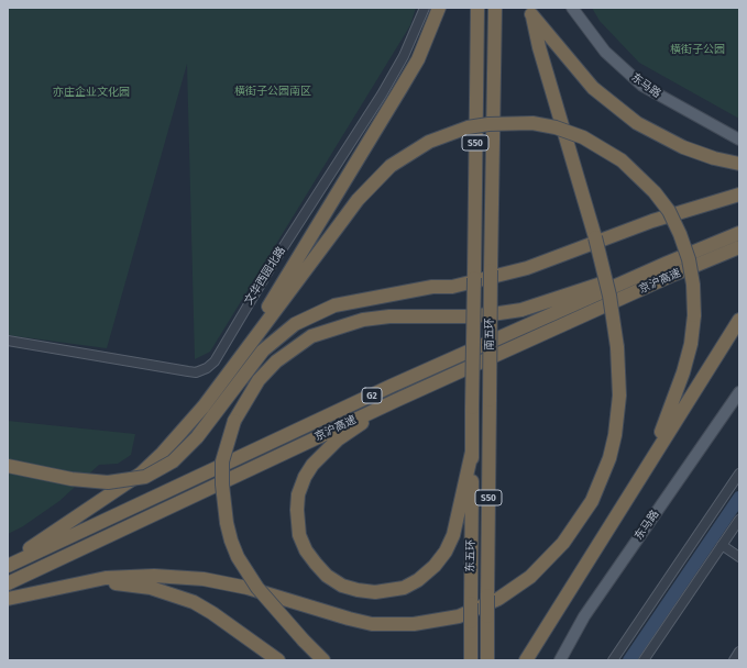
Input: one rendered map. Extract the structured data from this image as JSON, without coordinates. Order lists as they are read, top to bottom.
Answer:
{
  "streets": {
    "highway": [
      "S50",
      "京沪高速",
      "南五环",
      "G2",
      "东五环"
    ],
    "main road": ["东马路"],
    "street": ["文华西园北路"]
  },
  "crossings": [
    ["南五环", "东五环"]
  ],
  "parks": ["横街子公园", "横街子公园南区", "亦庄企业文化园"]
}
